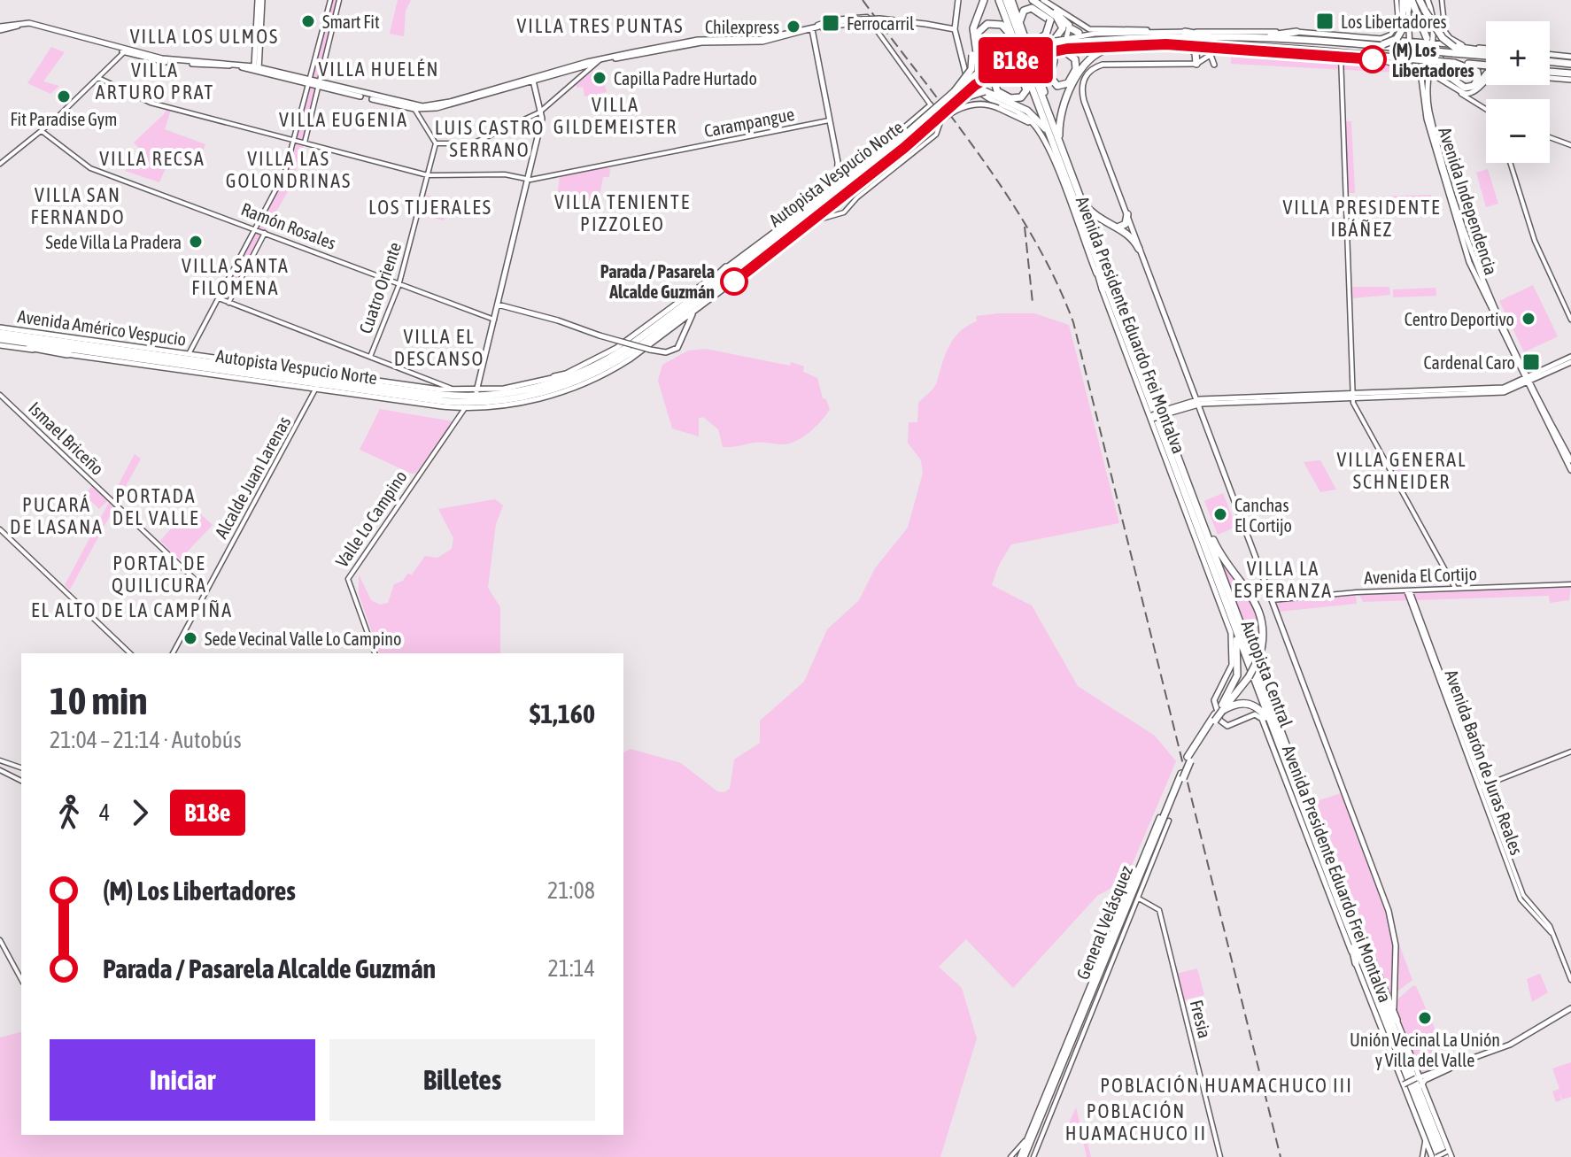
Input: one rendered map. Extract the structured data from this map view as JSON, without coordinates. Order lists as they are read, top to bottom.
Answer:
{
  "streets": {
    "highway": ["Autopista Vespucio Norte", "Autopista Central", "General Velásquez"],
    "main road": ["Avenida Independencia", "Avenida Presidente Eduardo Frei Montalva", "Avenida Américo Vespucio"],
    "street": [
      "Carampangue",
      "Ramón Rosales",
      "Cuatro Oriente",
      "Ismael Briceño",
      "Alcalde Juan Larenas",
      "Valle Lo Campino",
      "Avenida El Cortijo",
      "Avenida Barón de Juras Reales",
      "Fresia"
    ]
  },
  "crossings": [
    ["Carampangue", "Cuatro Oriente"],
    ["Autopista Vespucio Norte", "Avenida Américo Vespucio"],
    ["Avenida Independencia", "Avenida Américo Vespucio"],
    ["Ramón Rosales", "Cuatro Oriente"],
    ["Avenida Presidente Eduardo Frei Montalva", "Avenida Américo Vespucio"],
    ["Avenida Presidente Eduardo Frei Montalva", "Avenida El Cortijo"],
    ["Avenida Presidente Eduardo Frei Montalva", "Autopista Central"],
    ["Avenida Américo Vespucio", "Alcalde Juan Larenas"],
    ["Avenida Américo Vespucio", "Valle Lo Campino"],
    ["Avenida Américo Vespucio", "Autopista Central"],
    ["Ismael Briceño", "Alcalde Juan Larenas"],
    ["Avenida El Cortijo", "Avenida Barón de Juras Reales"]
  ],
  "districts": [
    "VILLA TRES PUNTAS",
    "VILLA LOS ULMOS",
    "VILLA HUELÉN",
    "VILLA ARTURO PRAT",
    "VILLA GILDEMEISTER",
    "VILLA EUGENIA",
    "LUIS CASTRO SERRANO",
    "VILLA RECSA",
    "VILLA LAS GOLONDRINAS",
    "VILLA SAN FERNANDO",
    "VILLA TENIENTE PIZZOLEO",
    "LOS TIJERALES",
    "VILLA PRESIDENTE IBÁÑEZ",
    "VILLA SANTA FILOMENA",
    "VILLA EL DESCANSO",
    "VILLA GENERAL SCHNEIDER",
    "PORTADA DEL VALLE",
    "PUCARÁ DE LASANA",
    "PORTAL DE QUILICURA",
    "VILLA LA ESPERANZA",
    "EL ALTO DE LA CAMPIÑA",
    "POBLACIÓN HUAMACHUCO III",
    "POBLACIÓN HUAMACHUCO II"
  ],
  "places": {
    "other": [
      "Smart Fit",
      "Chilexpress",
      "(M) Los Libertadores",
      "Capilla Padre Hurtado",
      "Fit Paradise Gym",
      "Sede Villa La Pradera",
      "Parada / Pasarela Alcalde Guzmán",
      "Centro Deportivo",
      "Canchas El Cortijo",
      "Sede Vecinal Valle Lo Campino",
      "Unión Vecinal La Unión y Villa del Valle"
    ],
    "transit": ["Los Libertadores", "Ferrocarril", "Cardenal Caro"]
  },
  "lines": ["bus line B18e"],
  "page": {
    "on_map": "B18e",
    "map_buttons": ["+", "−"],
    "heading": ["10 min", "21:04 – 21:14 · Autobús", "$1,160"],
    "legs": ["4", "B18e"],
    "list": [
      {
        "name": "(M) Los Libertadores",
        "value": "21:08"
      },
      {
        "name": "Parada / Pasarela Alcalde Guzmán",
        "value": "21:14"
      }
    ],
    "buttons": ["Iniciar", "Billetes"]
  }
}
